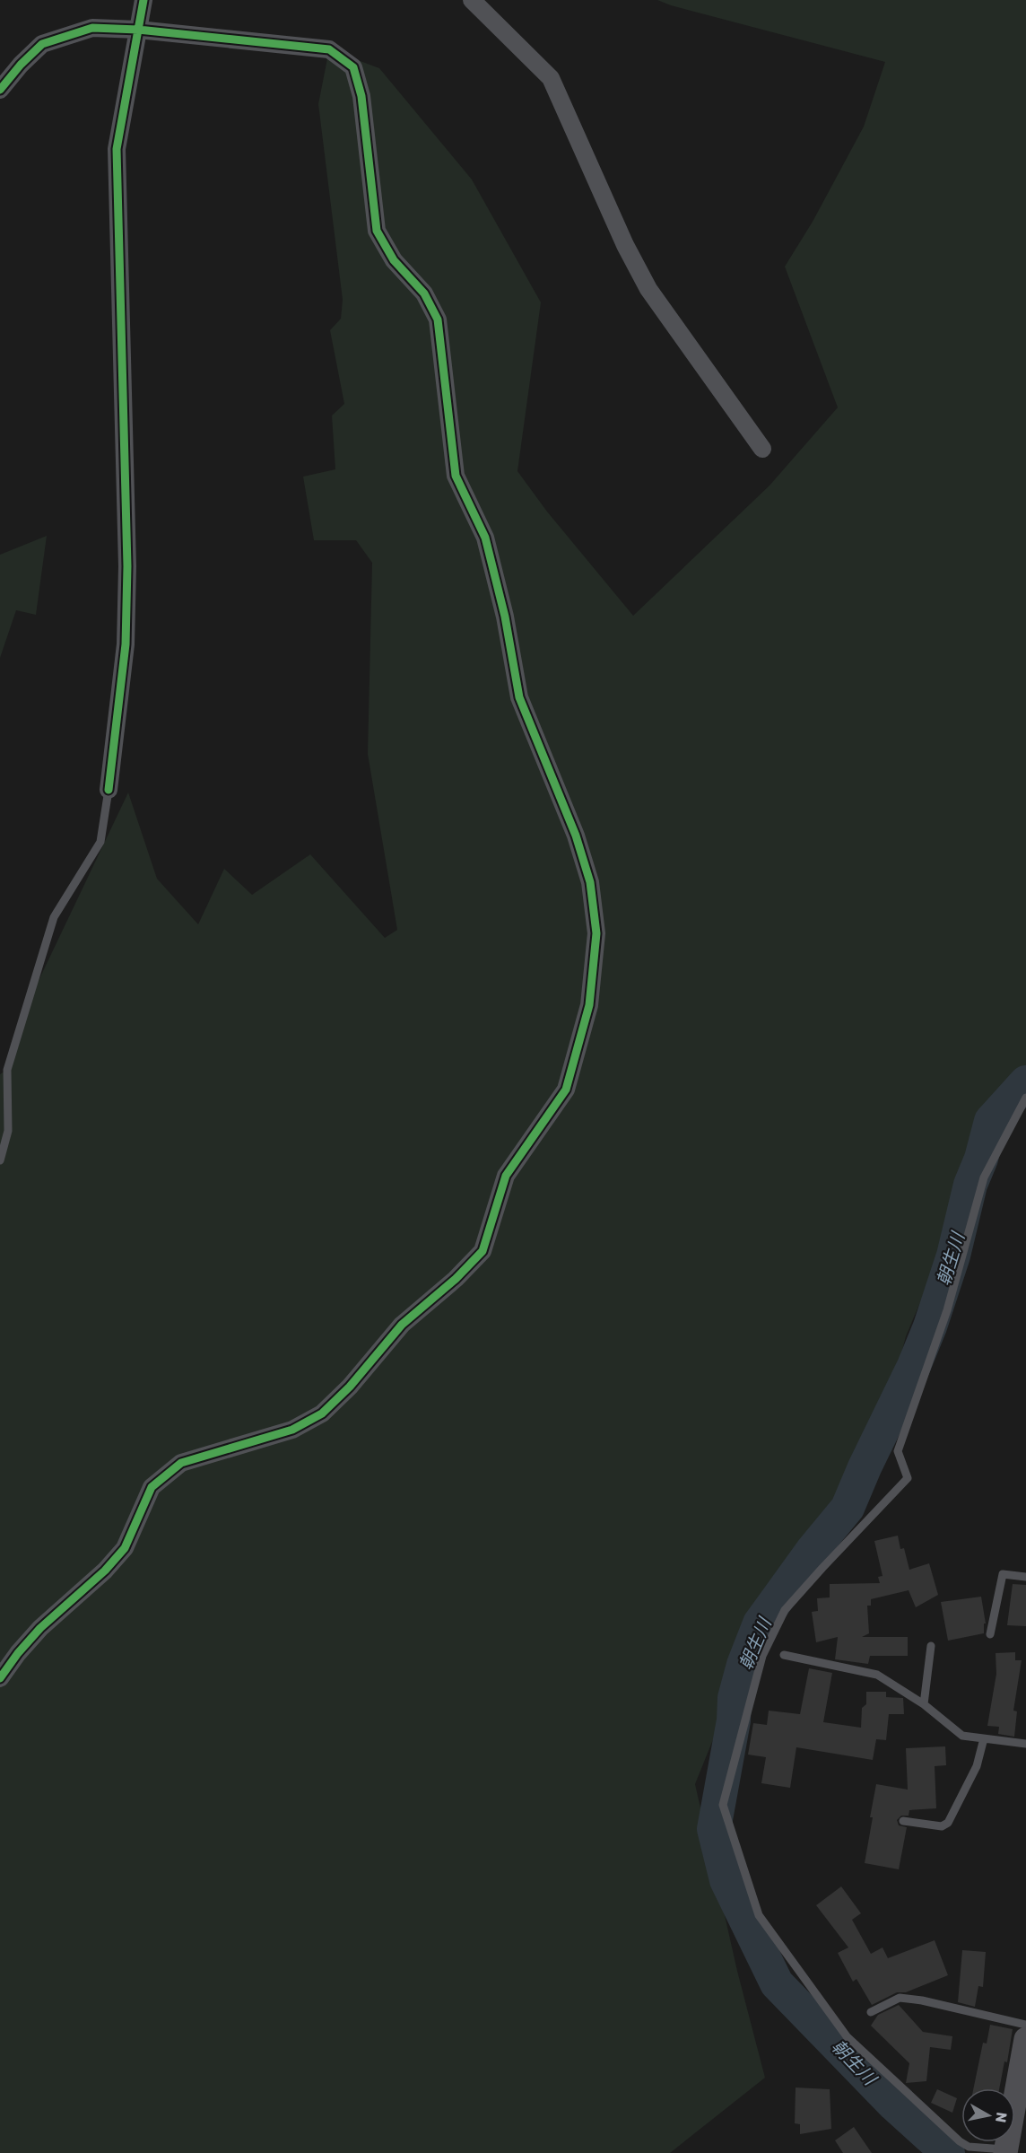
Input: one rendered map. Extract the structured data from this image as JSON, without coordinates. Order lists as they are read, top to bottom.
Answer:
{
  "water": ["朝生川"],
  "north": "right"
}
